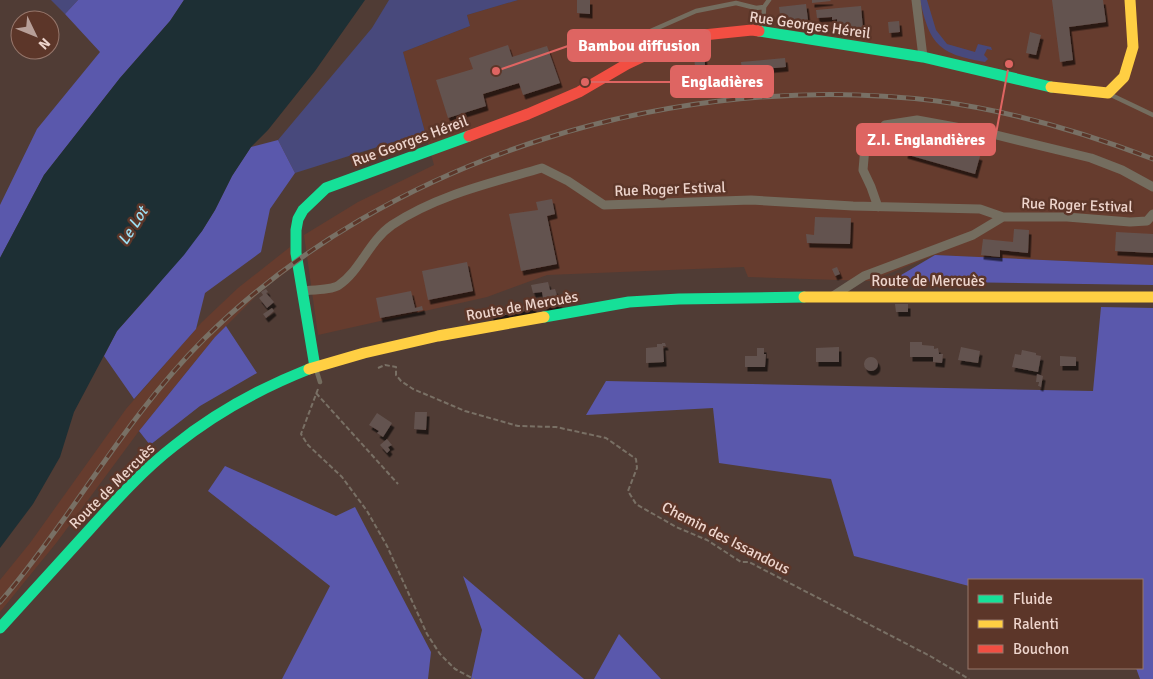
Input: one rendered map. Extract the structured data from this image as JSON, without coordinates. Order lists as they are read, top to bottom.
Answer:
{
  "streets": {
    "main road": ["Rue Georges Héreil", "Route de Mercuès"],
    "street": ["Rue Roger Estival"],
    "path": ["Chemin des Issandous"]
  },
  "crossings": [
    ["Rue Georges Héreil", "Rue Roger Estival"],
    ["Rue Georges Héreil", "Route de Mercuès"]
  ],
  "water": ["Le Lot"],
  "places": ["Z.I. Englandières", "Bambou diffusion", "Engladières"],
  "legend": ["Fluide", "Ralenti", "Bouchon"],
  "north": "bottom right"
}
